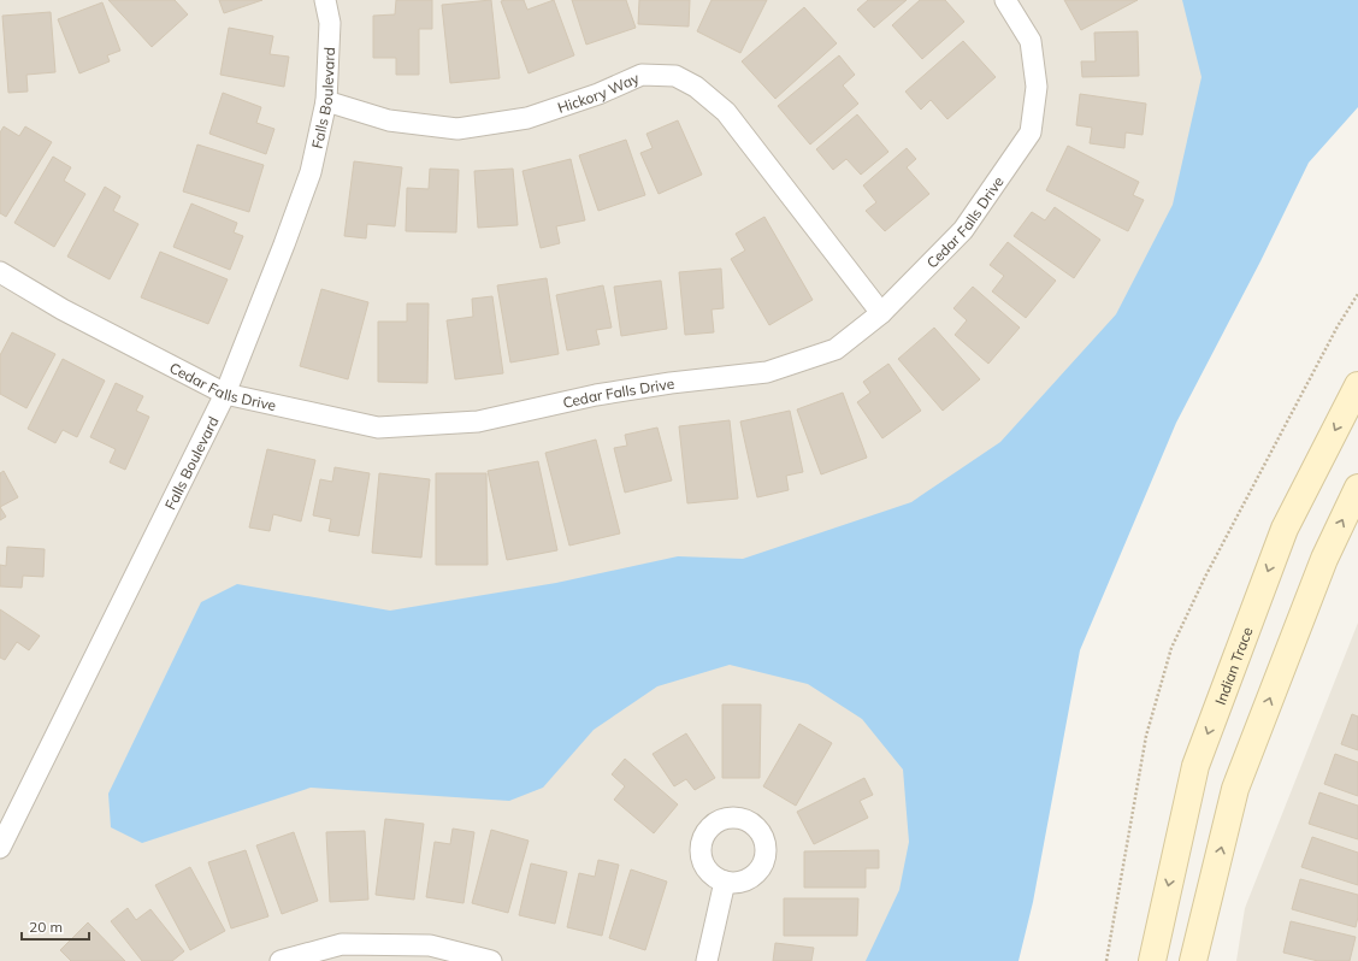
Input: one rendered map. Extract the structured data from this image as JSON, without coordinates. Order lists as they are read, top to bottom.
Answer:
{
  "streets": {
    "main road": ["Indian Trace"],
    "street": ["Hickory Way", "Falls Boulevard", "Cedar Falls Drive"]
  },
  "crossings": [
    ["Hickory Way", "Falls Boulevard"],
    ["Hickory Way", "Cedar Falls Drive"],
    ["Falls Boulevard", "Cedar Falls Drive"]
  ],
  "scale_bar": "20 m"
}
